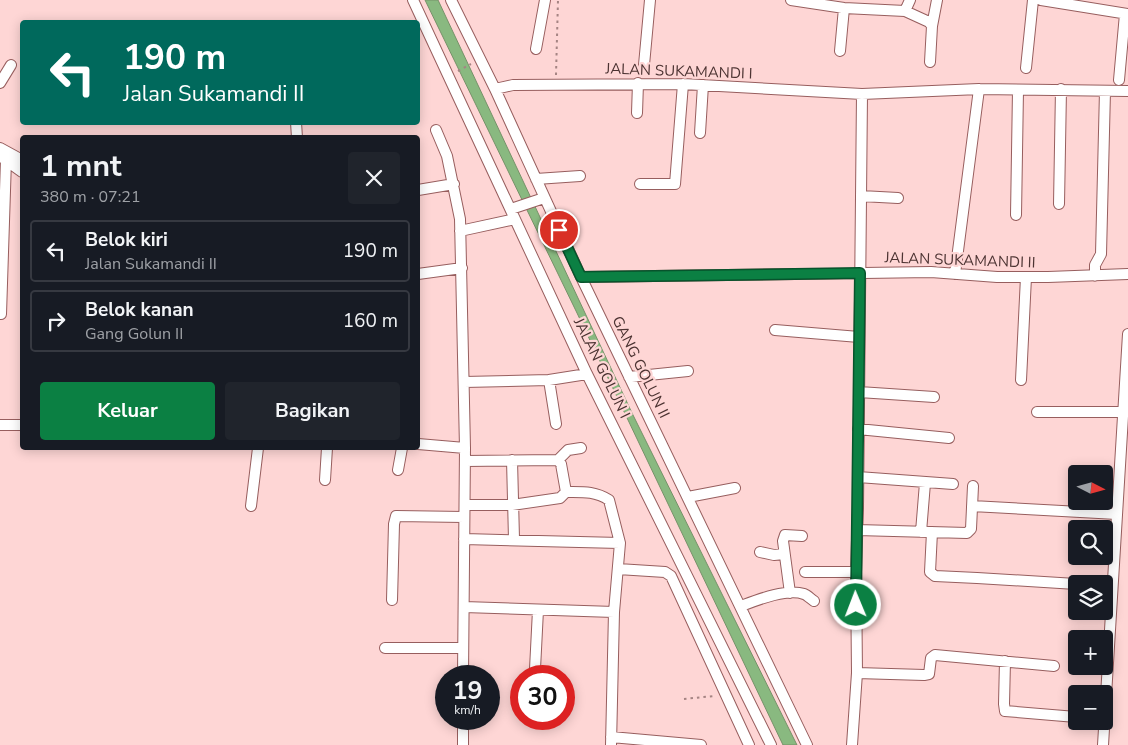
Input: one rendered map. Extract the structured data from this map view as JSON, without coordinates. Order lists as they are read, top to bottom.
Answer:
{
  "streets": {
    "street": [
      "JALAN SUKAMANDI I",
      "JALAN SUKAMANDI II",
      "GANG GOLUN II",
      "JALAN GOLUN I"
    ]
  },
  "crossings": [
    ["JALAN SUKAMANDI I", "GANG GOLUN II"],
    ["JALAN SUKAMANDI II", "GANG GOLUN II"]
  ],
  "north": "right",
  "page": {
    "turn": ["190 m", "Jalan Sukamandi II"],
    "heading": ["1 mnt", "380 m · 07:21"],
    "list": [
      {
        "name": "Belok kiri",
        "note": "Jalan Sukamandi II",
        "value": "190 m"
      },
      {
        "name": "Belok kanan",
        "note": "Gang Golun II",
        "value": "160 m"
      }
    ],
    "buttons": ["Keluar", "Bagikan"],
    "map_buttons": ["+", "−"],
    "speed": "19 km/h",
    "limit": "30"
  }
}
